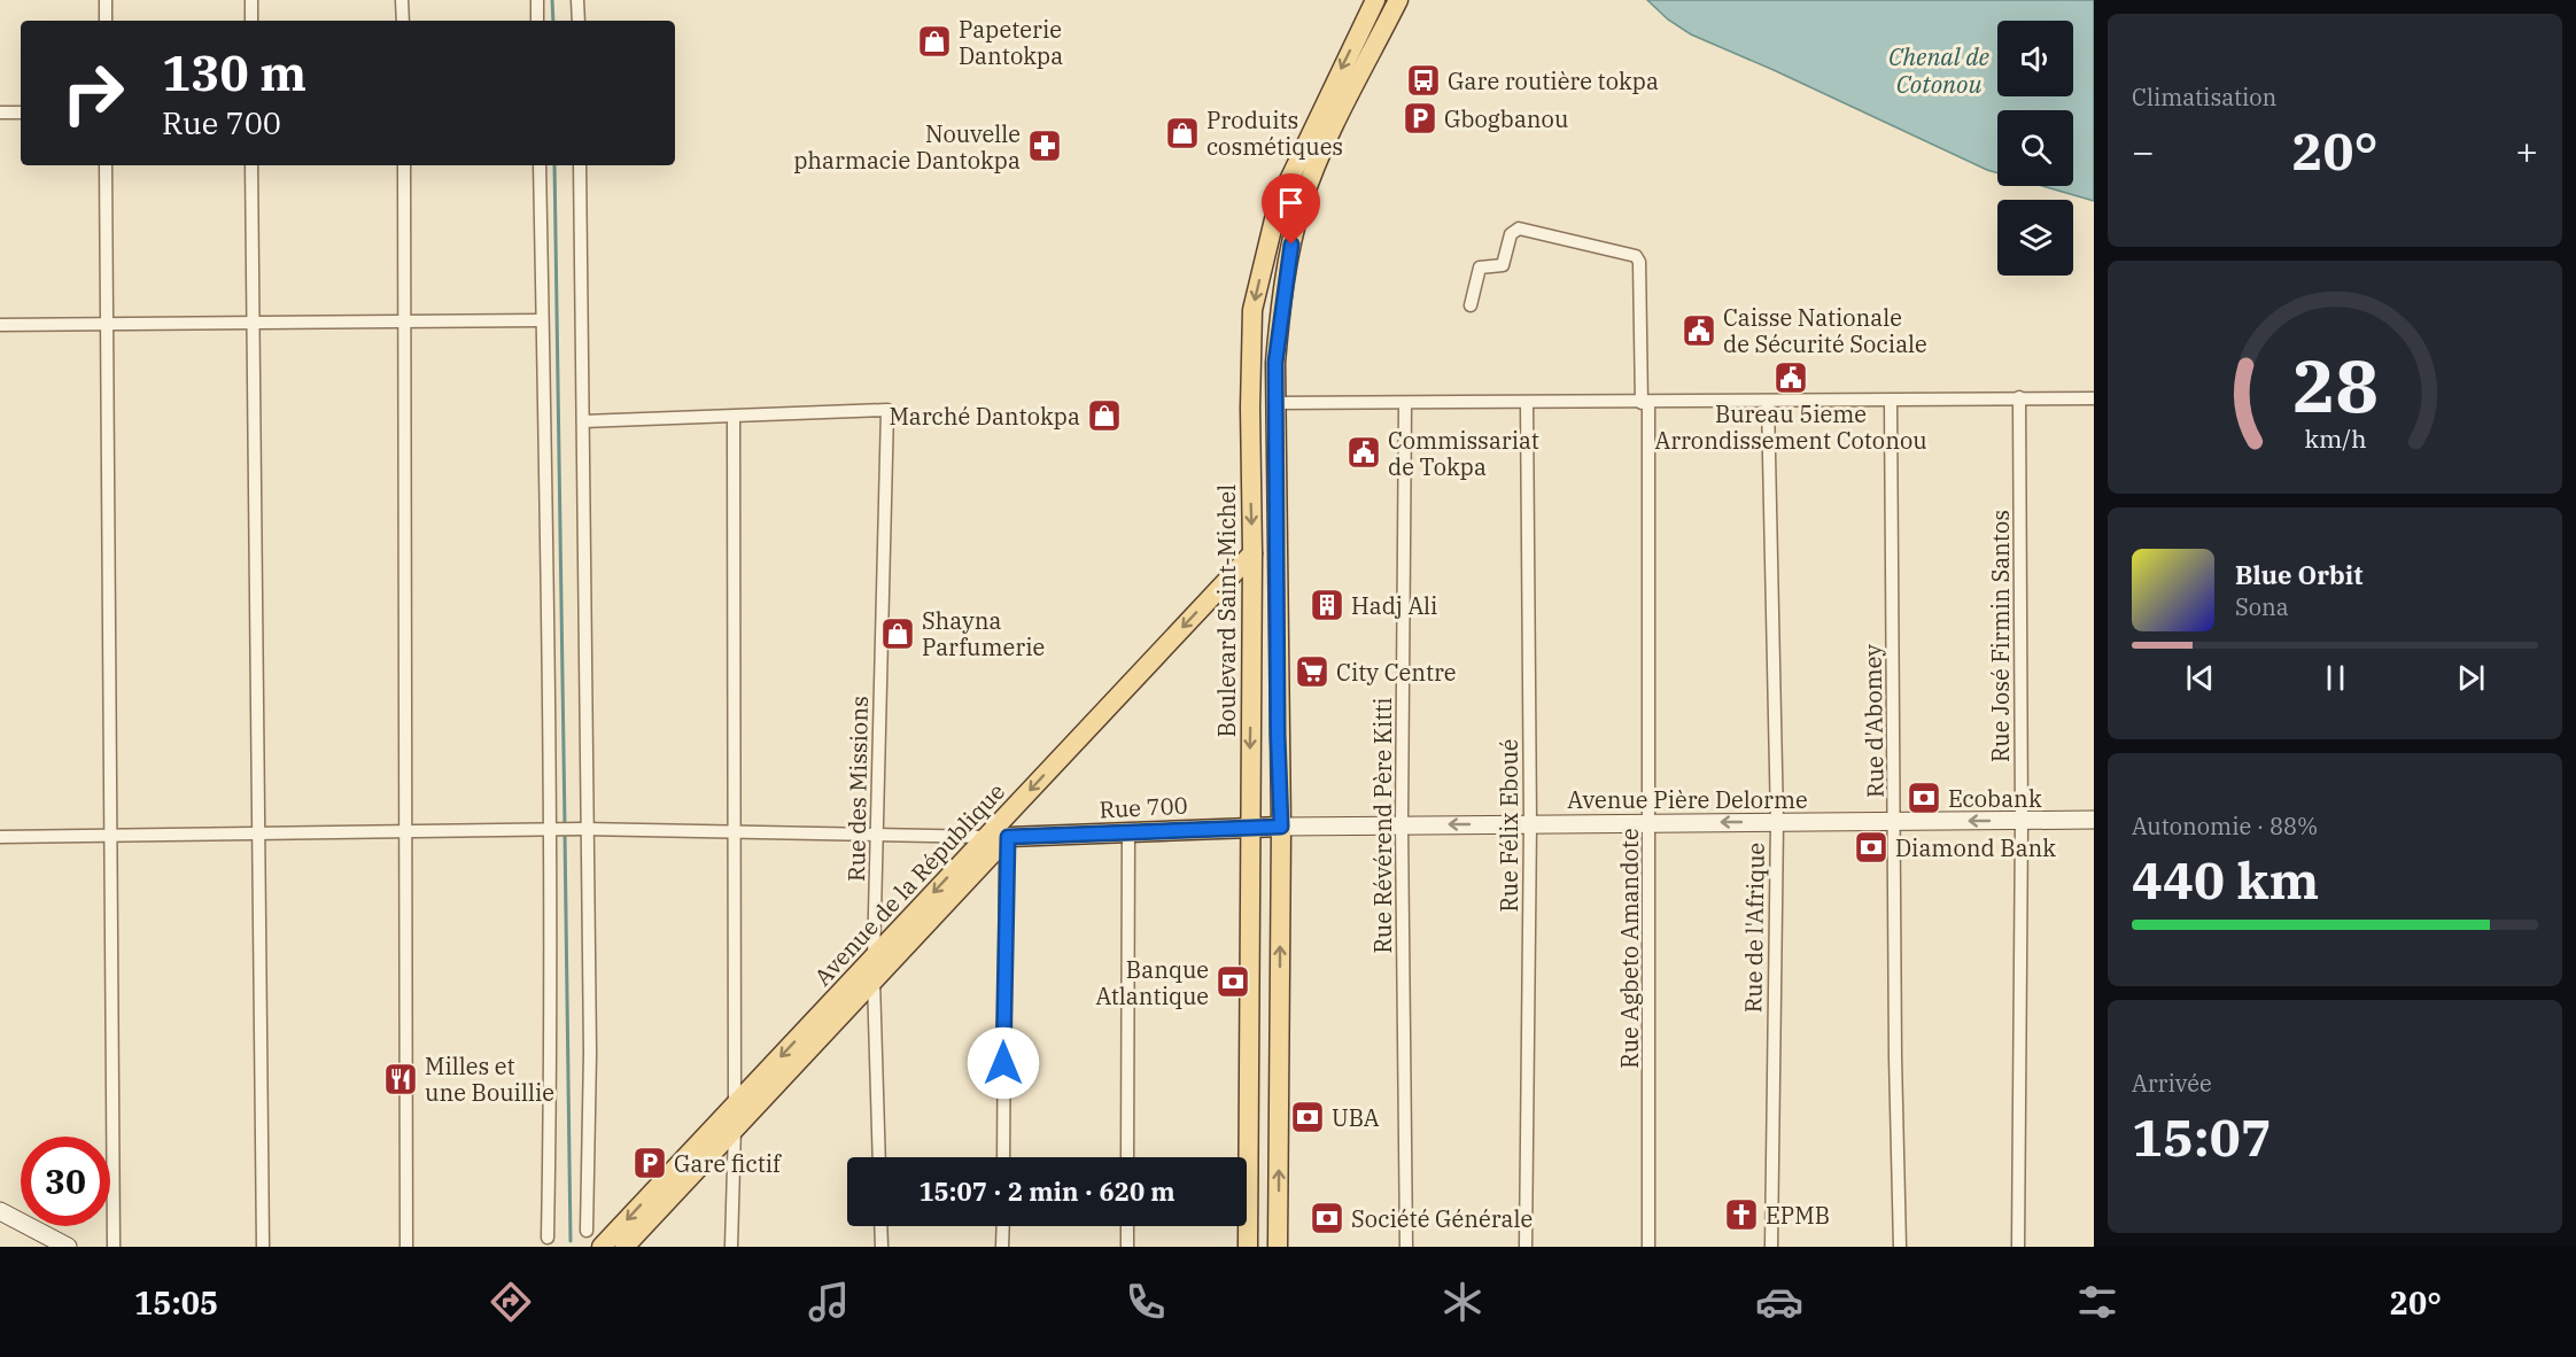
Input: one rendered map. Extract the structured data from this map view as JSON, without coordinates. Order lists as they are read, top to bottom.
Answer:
{
  "streets": {
    "main road": [
      "Boulevard Saint-Michel",
      "Avenue Pière Delorme",
      "Rue 700",
      "Avenue de la République"
    ],
    "street": [
      "Rue José Firmin Santos",
      "Rue d'Abomey",
      "Rue des Missions",
      "Rue Révérend Père Kitti",
      "Rue Félix Eboué",
      "Rue de l'Afrique",
      "Rue Agbeto Amandote"
    ]
  },
  "crossings": [
    ["Boulevard Saint-Michel", "Rue 700"],
    ["Boulevard Saint-Michel", "Avenue de la République"],
    ["Rue José Firmin Santos", "Avenue Pière Delorme"],
    ["Rue d'Abomey", "Avenue Pière Delorme"],
    ["Rue des Missions", "Avenue de la République"],
    ["Avenue Pière Delorme", "Rue 700"],
    ["Avenue Pière Delorme", "Rue Révérend Père Kitti"],
    ["Avenue Pière Delorme", "Rue Félix Eboué"],
    ["Avenue Pière Delorme", "Rue de l'Afrique"],
    ["Avenue Pière Delorme", "Rue Agbeto Amandote"],
    ["Rue 700", "Avenue de la République"]
  ],
  "one_way": ["Avenue Pière Delorme"],
  "water": ["Chenal de Cotonou"],
  "places": {
    "shop": [
      "Papeterie Dantokpa",
      "Produits cosmétiques",
      "Marché Dantokpa",
      "Shayna Parfumerie"
    ],
    "bus stop": ["Gare routière tokpa"],
    "parking": ["Gbogbanou", "Gare fictif"],
    "pharmacy": ["Nouvelle pharmacie Dantokpa"],
    "public building": ["Caisse Nationale de Sécurité Sociale", "Bureau 5ieme Arrondissement Cotonou", "Commissariat de Tokpa"],
    "building": ["Hadj Ali"],
    "supermarket": ["City Centre"],
    "bank": [
      "Ecobank",
      "Diamond Bank",
      "Banque Atlantique",
      "UBA",
      "Société Générale"
    ],
    "restaurant": ["Milles et une Bouillie"],
    "church": ["EPMB"]
  },
  "page": {
    "tile": [
      "Climatisation",
      ["Autonomie · 88%", "440 km"],
      ["Arrivée", "15:07"]
    ],
    "turn": ["130 m", "Rue 700"],
    "heat": ["−", "20°", "+"],
    "song": ["Blue Orbit", "Sona"],
    "limit": "30",
    "trip": "15:07 · 2 min · 620 m",
    "tabs": ["15:05", "20°"],
    "gauge": ["28", "km/h"]
  }
}
